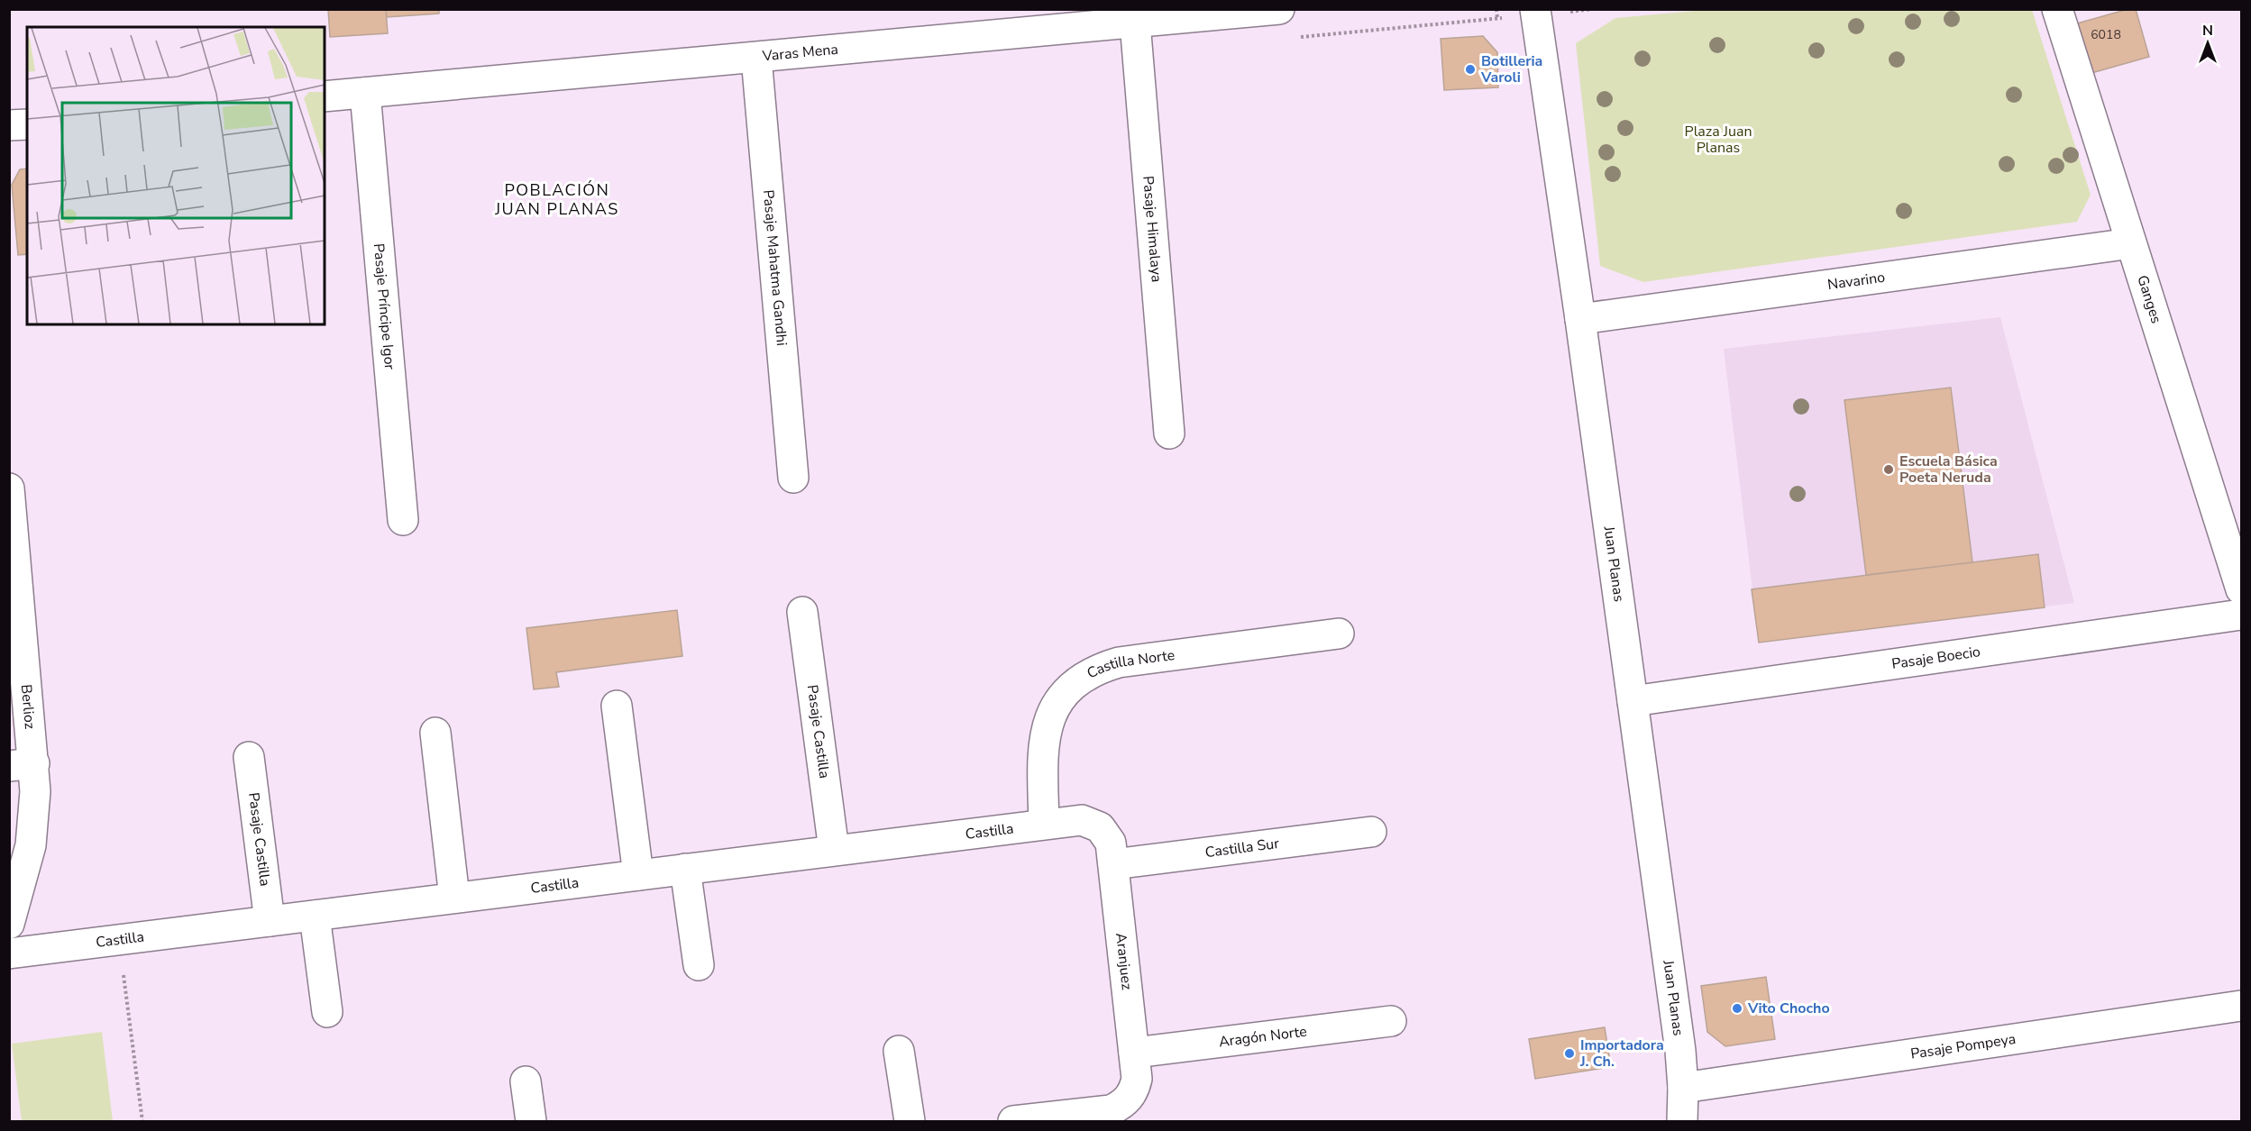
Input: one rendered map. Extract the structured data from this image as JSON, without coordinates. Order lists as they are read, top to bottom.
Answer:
{
  "streets": {
    "street": [
      "Varas Mena",
      "Pasaje Himalaya",
      "Pasaje Mahatma Gandhi",
      "Navarino",
      "Ganges",
      "Pasaje Príncipe Igor",
      "Juan Planas",
      "Pasaje Boecio",
      "Castilla Norte",
      "Berlioz",
      "Pasaje Castilla",
      "Castilla",
      "Castilla Sur",
      "Aranjuez",
      "Aragón Norte",
      "Pasaje Pompeya"
    ]
  },
  "crossings": [
    ["Varas Mena", "Pasaje Himalaya"],
    ["Varas Mena", "Pasaje Mahatma Gandhi"],
    ["Varas Mena", "Pasaje Príncipe Igor"],
    ["Navarino", "Ganges"],
    ["Navarino", "Juan Planas"],
    ["Juan Planas", "Pasaje Boecio"],
    ["Juan Planas", "Pasaje Pompeya"],
    ["Castilla Norte", "Castilla"],
    ["Pasaje Castilla", "Castilla"],
    ["Castilla", "Aranjuez"],
    ["Castilla Sur", "Aranjuez"],
    ["Aranjuez", "Aragón Norte"]
  ],
  "districts": ["POBLACIÓN JUAN PLANAS"],
  "parks": ["Plaza Juan Planas"],
  "places": [
    "Botilleria Varoli",
    "Escuela Básica Poeta Neruda",
    "Vito Chocho",
    "Importadora J. Ch."
  ],
  "house_numbers": ["6018"],
  "north": "top"
}
